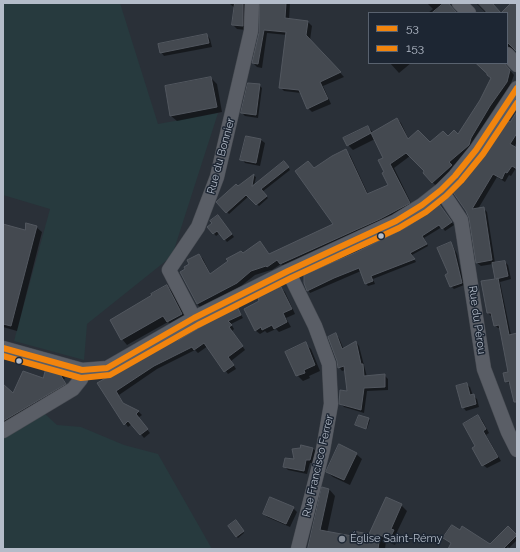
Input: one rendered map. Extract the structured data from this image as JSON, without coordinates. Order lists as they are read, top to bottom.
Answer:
{
  "streets": {
    "street": ["Rue du Bonnier", "Rue du Pérou", "Rue Francisco Ferrer"]
  },
  "places": ["Église Saint-Rémy"],
  "lines": ["transit line 53", "transit line 153"],
  "legend": ["53", "153"]
}
